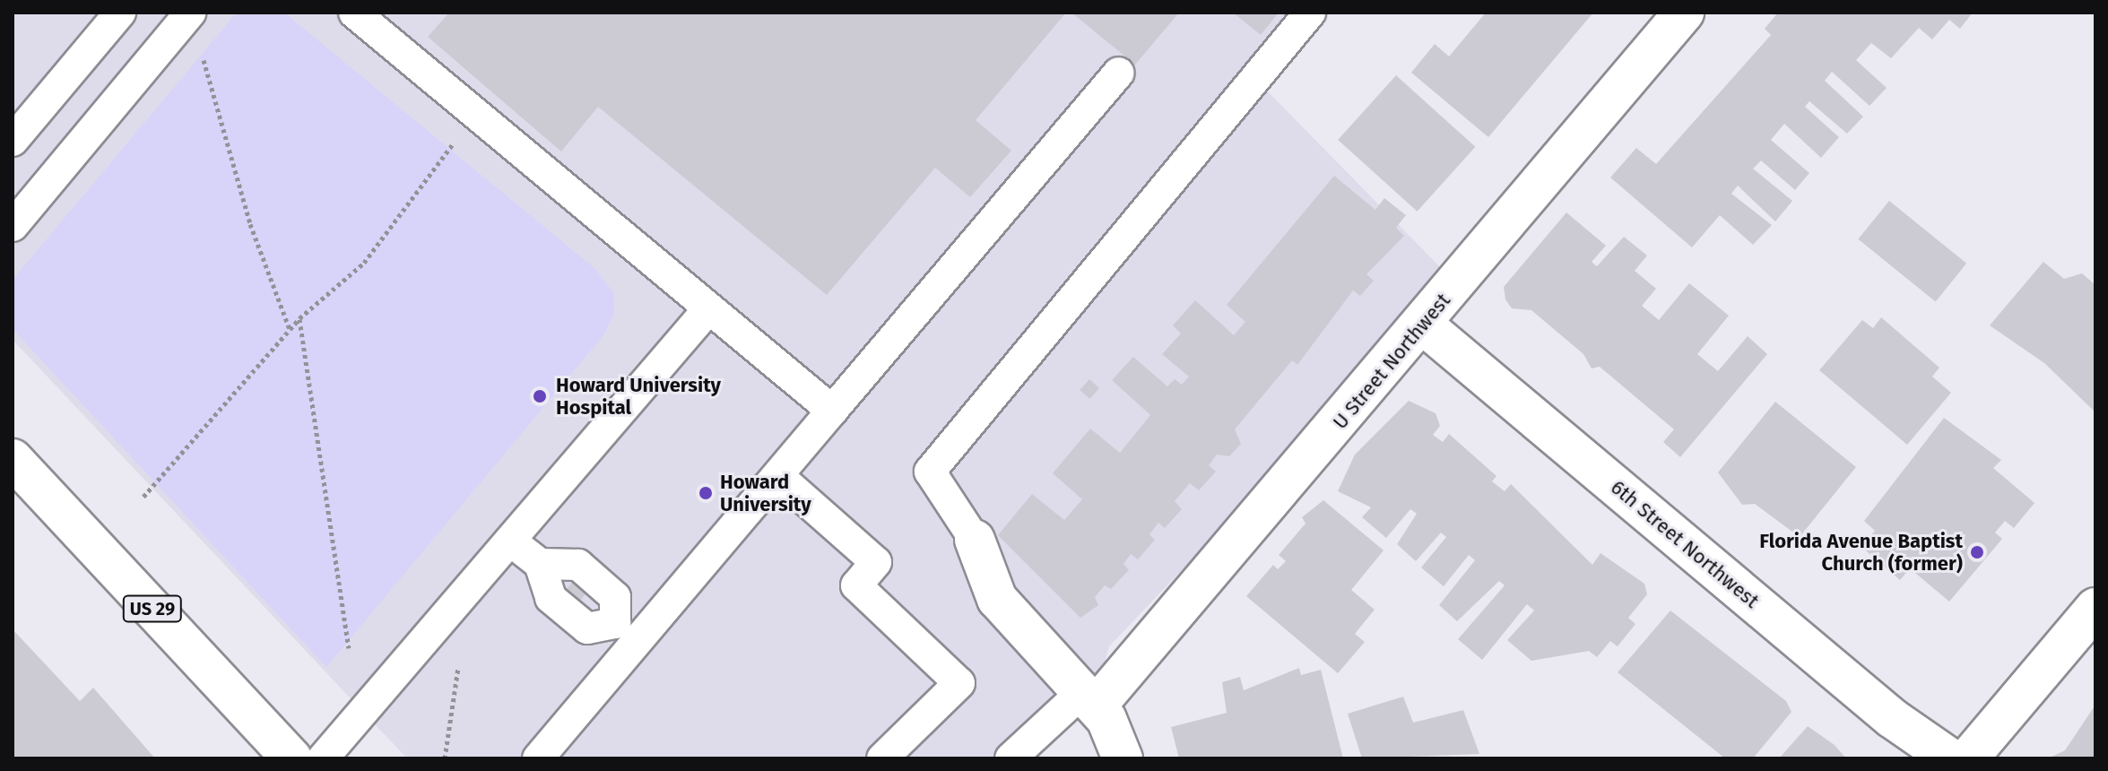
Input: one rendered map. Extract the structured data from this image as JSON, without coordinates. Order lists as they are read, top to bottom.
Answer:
{
  "streets": {
    "main road": ["U Street Northwest", "6th Street Northwest", "US 29"]
  },
  "crossings": [
    ["U Street Northwest", "6th Street Northwest"]
  ],
  "places": ["Howard University Hospital", "Howard University", "Florida Avenue Baptist Church (former)"]
}
